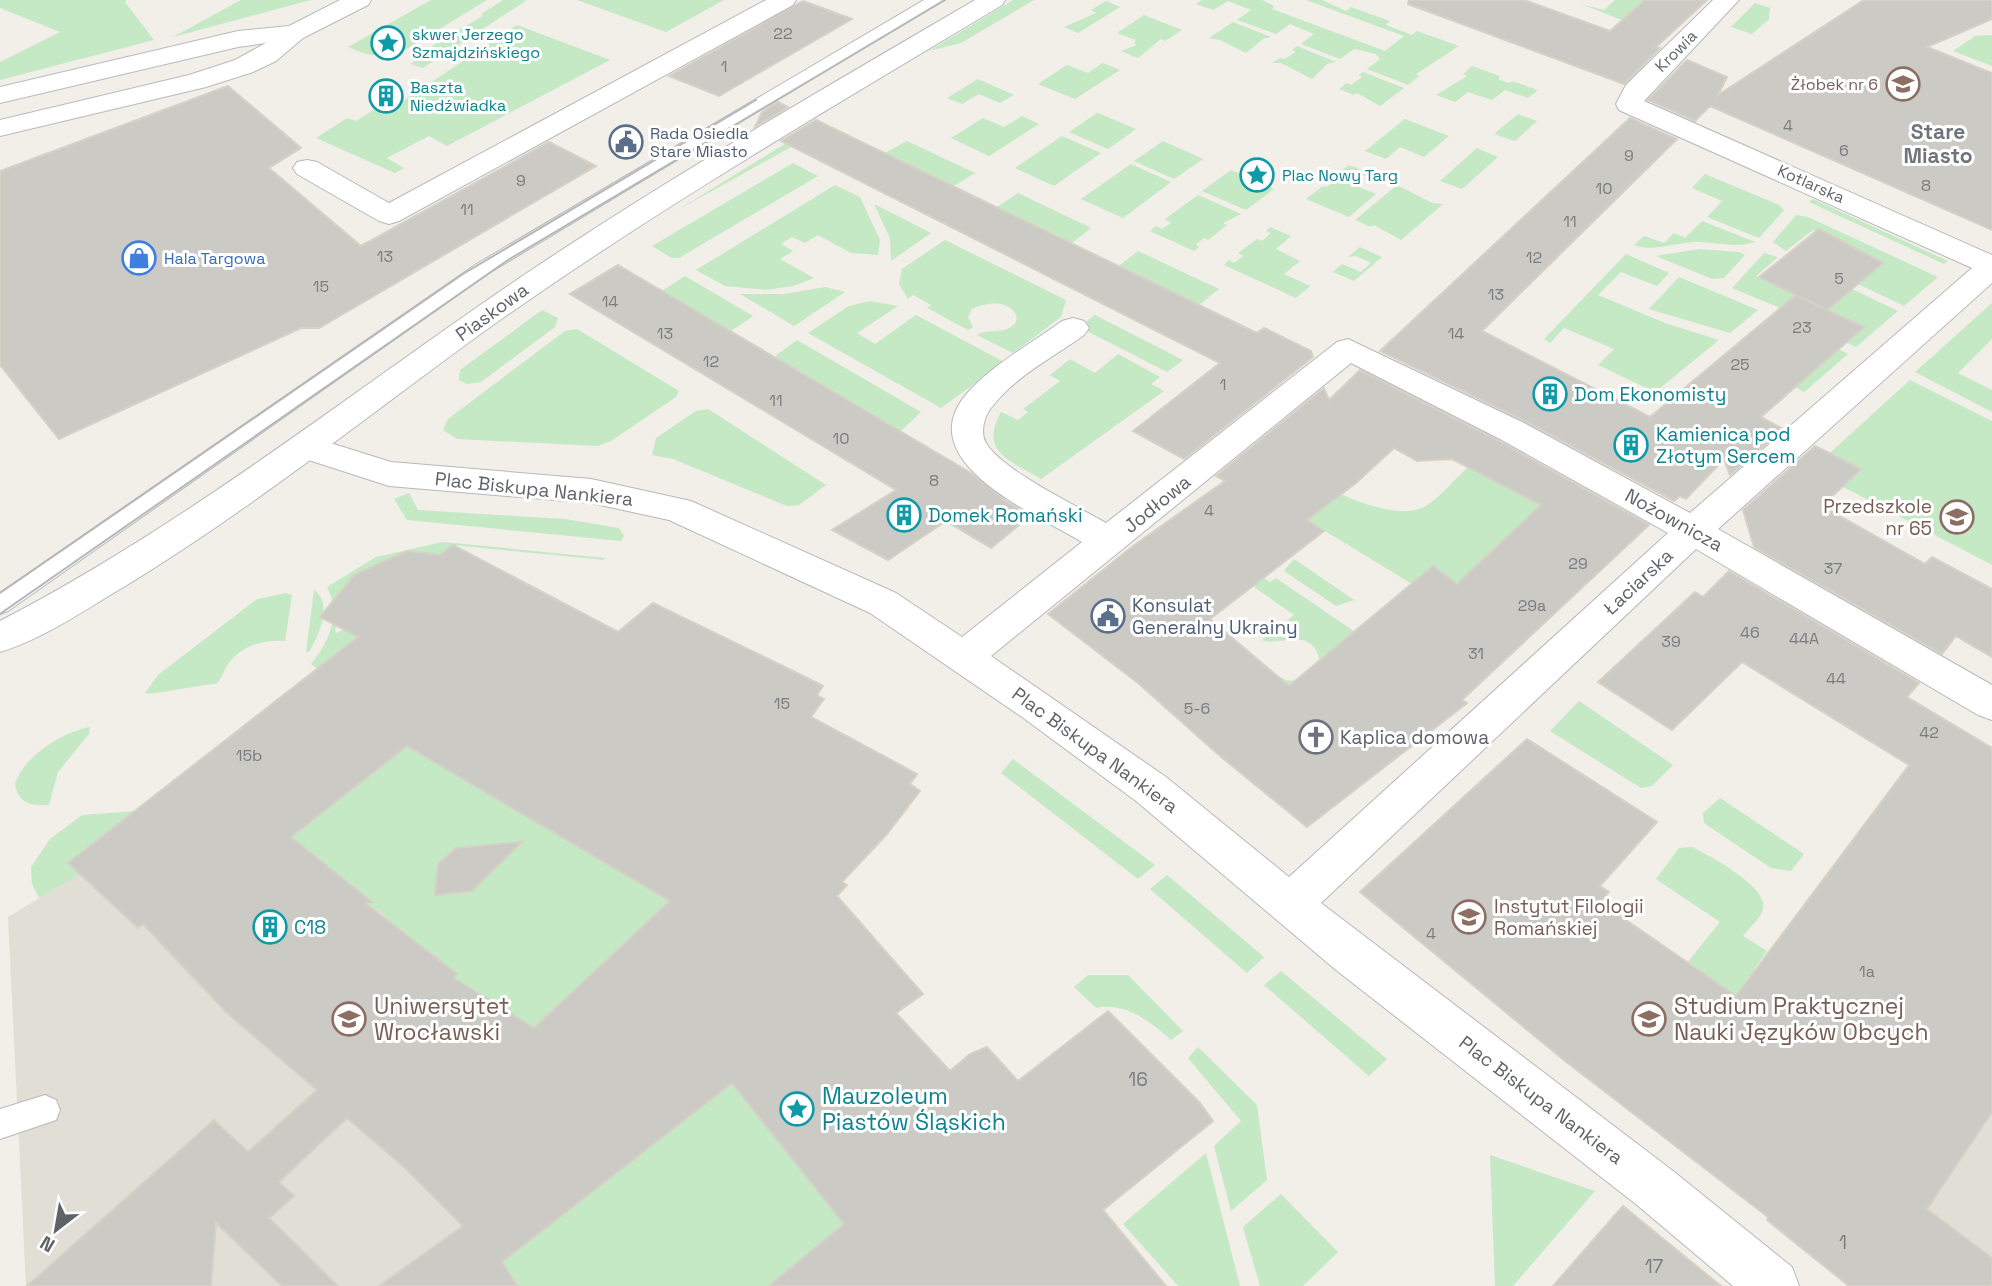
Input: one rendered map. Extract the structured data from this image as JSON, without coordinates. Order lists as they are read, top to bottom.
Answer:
{
  "streets": {
    "street": [
      "Krowia",
      "Kotlarska",
      "Piaskowa",
      "Plac Biskupa Nankiera",
      "Jodłowa",
      "Nożownicza",
      "Łaciarska"
    ]
  },
  "crossings": [
    ["Krowia", "Kotlarska"],
    ["Kotlarska", "Łaciarska"],
    ["Piaskowa", "Plac Biskupa Nankiera"],
    ["Plac Biskupa Nankiera", "Jodłowa"],
    ["Plac Biskupa Nankiera", "Łaciarska"],
    ["Jodłowa", "Nożownicza"],
    ["Nożownicza", "Łaciarska"]
  ],
  "districts": ["Stare Miasto"],
  "places": {
    "place": ["skwer Jerzego Szmajdzińskiego", "Plac Nowy Targ", "Mauzoleum Piastów Śląskich"],
    "school or university": [
      "Żłobek nr 6",
      "Przedszkole nr 65",
      "Instytut Filologii Romańskiej",
      "Uniwersytet Wrocławski",
      "Studium Praktycznej Nauki Języków Obcych"
    ],
    "building": [
      "Baszta Niedźwiadka",
      "Dom Ekonomisty",
      "Kamienica pod Złotym Sercem",
      "Domek Romański",
      "C18"
    ],
    "public building": ["Rada Osiedla Stare Miasto", "Konsulat Generalny Ukrainy"],
    "shop": ["Hala Targowa"],
    "church": ["Kaplica domowa"]
  },
  "house_numbers": [
    "22",
    "1",
    "4",
    "6",
    "9",
    "9",
    "8",
    "10",
    "11",
    "11",
    "13",
    "12",
    "5",
    "15",
    "13",
    "14",
    "23",
    "13",
    "14",
    "12",
    "25",
    "1",
    "11",
    "10",
    "8",
    "4",
    "29",
    "37",
    "29a",
    "46",
    "44A",
    "39",
    "31",
    "44",
    "15",
    "5-6",
    "42",
    "15b",
    "4",
    "1a",
    "16",
    "1",
    "17"
  ],
  "north": "bottom left"
}
